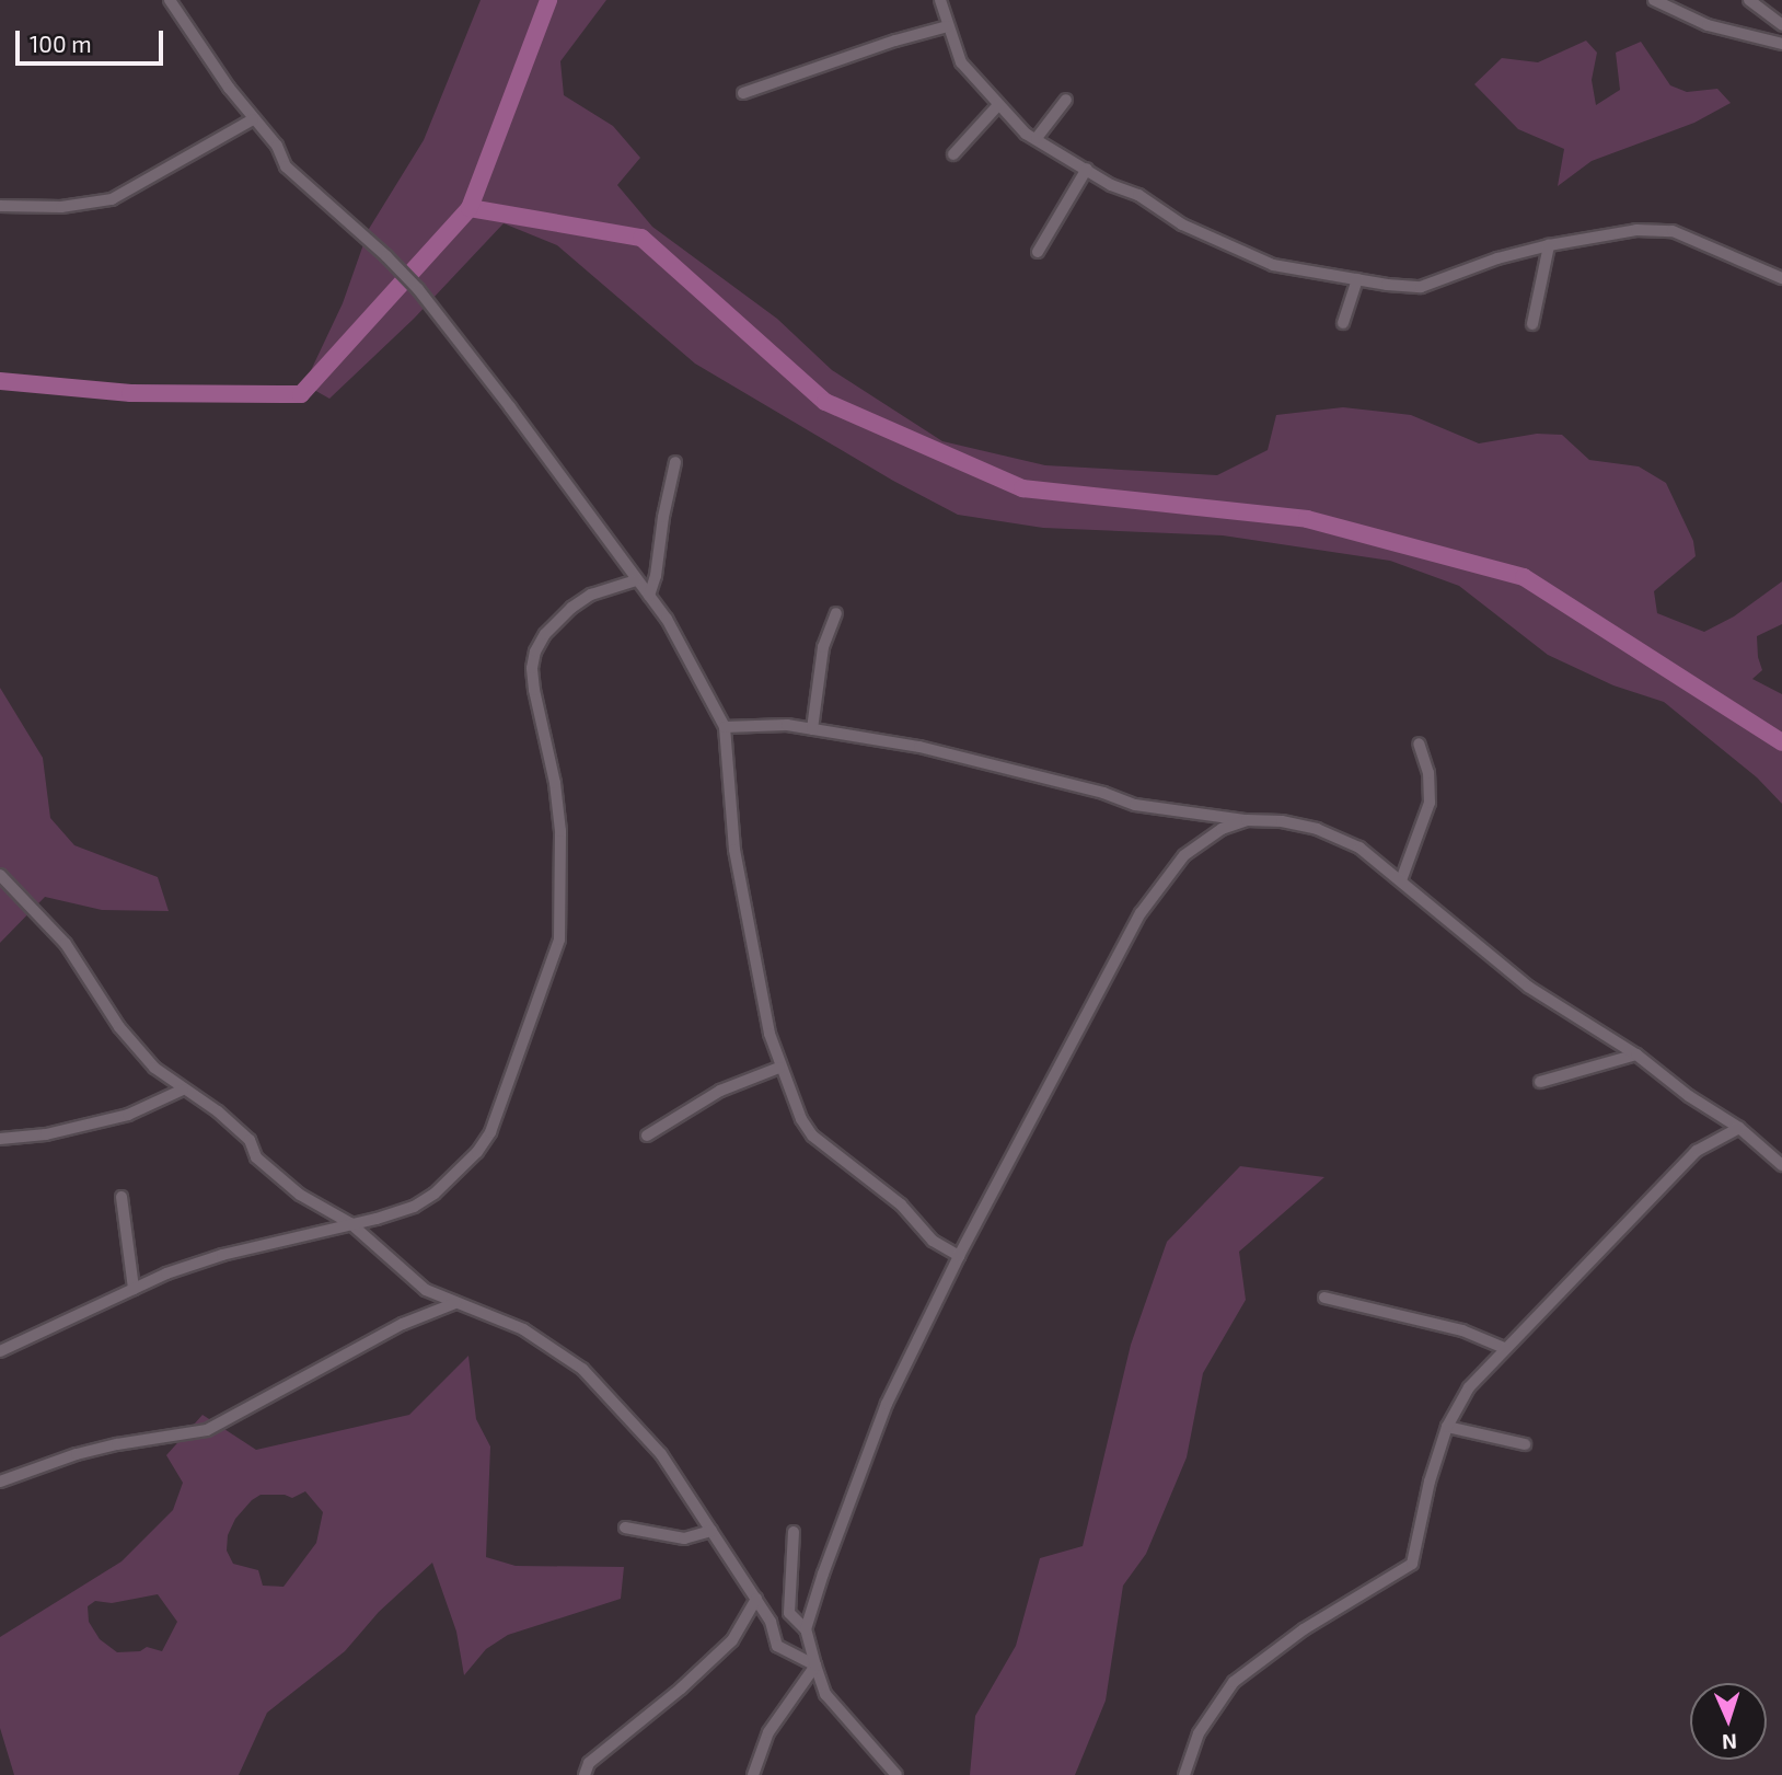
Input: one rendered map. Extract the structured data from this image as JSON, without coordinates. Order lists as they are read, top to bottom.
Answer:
{
  "scale_bar": "100 m",
  "north": "bottom"
}
